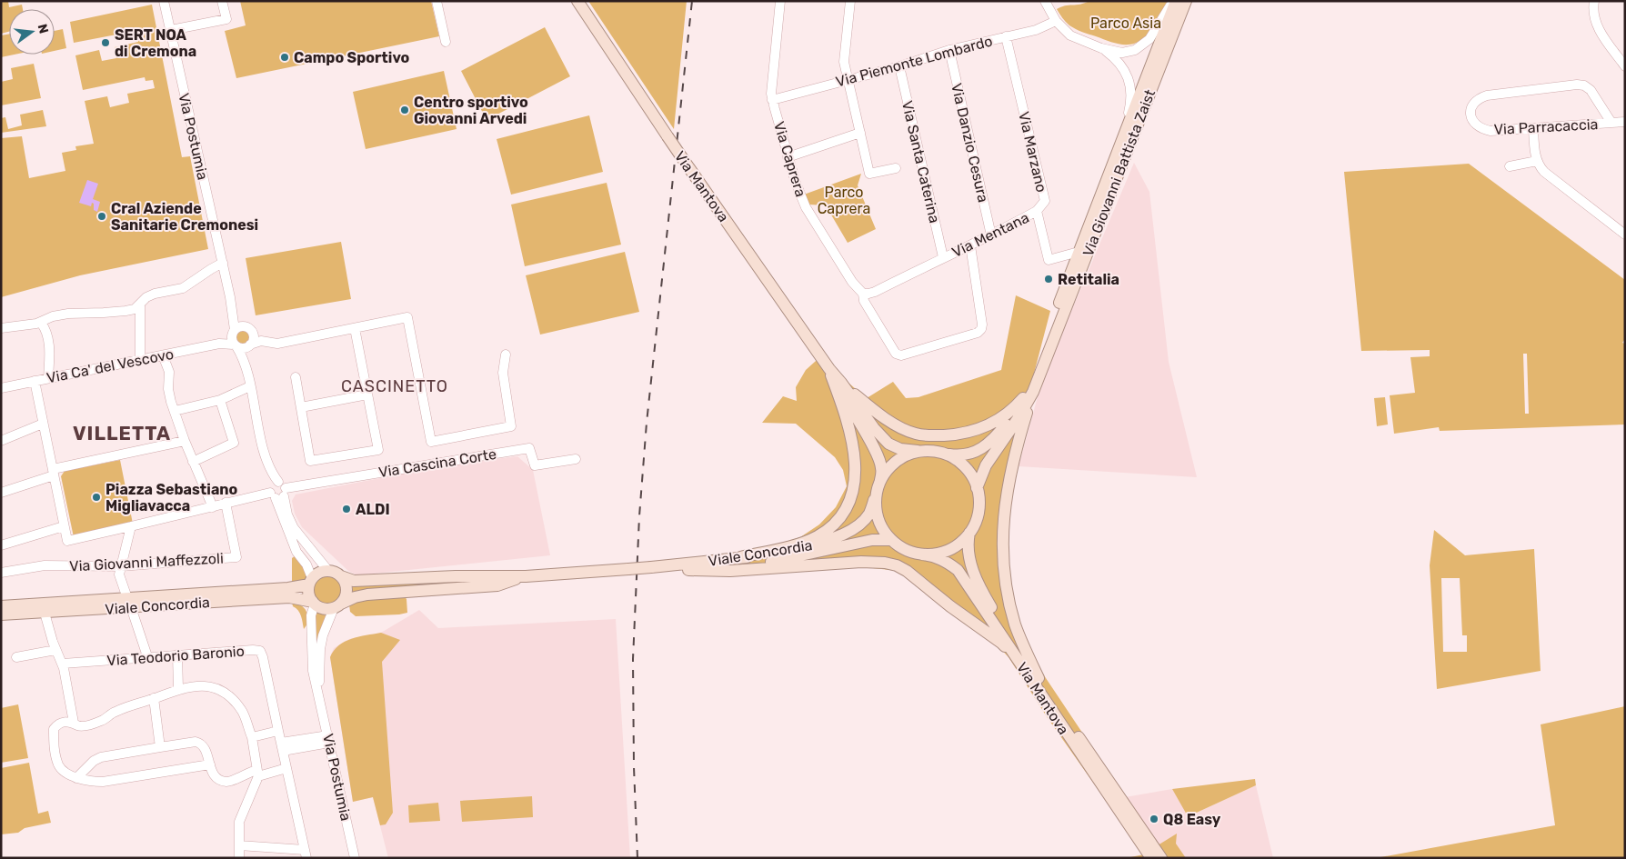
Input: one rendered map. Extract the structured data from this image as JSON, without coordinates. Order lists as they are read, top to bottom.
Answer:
{
  "streets": {
    "main road": ["Via Giovanni Battista Zaist", "Via Mantova", "Viale Concordia"],
    "street": [
      "Via Piemonte Lombardo",
      "Via Parracaccia",
      "Via Postumia",
      "Via Danzio Cesura",
      "Via Marzano",
      "Via Caprera",
      "Via Santa Caterina",
      "Via Mentana",
      "Via Ca' del Vescovo",
      "Via Cascina Corte",
      "Via Giovanni Maffezzoli",
      "Via Teodorio Baronio"
    ]
  },
  "crossings": [
    ["Via Piemonte Lombardo", "Via Danzio Cesura"],
    ["Via Piemonte Lombardo", "Via Marzano"],
    ["Via Piemonte Lombardo", "Via Caprera"],
    ["Via Piemonte Lombardo", "Via Santa Caterina"],
    ["Via Postumia", "Via Ca' del Vescovo"],
    ["Via Postumia", "Via Cascina Corte"],
    ["Via Postumia", "Viale Concordia"],
    ["Via Danzio Cesura", "Via Mentana"],
    ["Via Marzano", "Via Giovanni Battista Zaist"],
    ["Via Marzano", "Via Mentana"],
    ["Via Caprera", "Via Mentana"],
    ["Via Santa Caterina", "Via Mentana"],
    ["Via Giovanni Battista Zaist", "Via Mantova"],
    ["Via Giovanni Battista Zaist", "Viale Concordia"],
    ["Via Mantova", "Viale Concordia"]
  ],
  "districts": ["CASCINETTO", "VILLETTA"],
  "parks": ["Parco Asia", "Parco Caprera"],
  "places": [
    "SERT NOA di Cremona",
    "Campo Sportivo",
    "Centro sportivo Giovanni Arvedi",
    "Cral Aziende Sanitarie Cremonesi",
    "Retitalia",
    "Piazza Sebastiano Migliavacca",
    "ALDI",
    "Q8 Easy"
  ],
  "north": "right"
}
